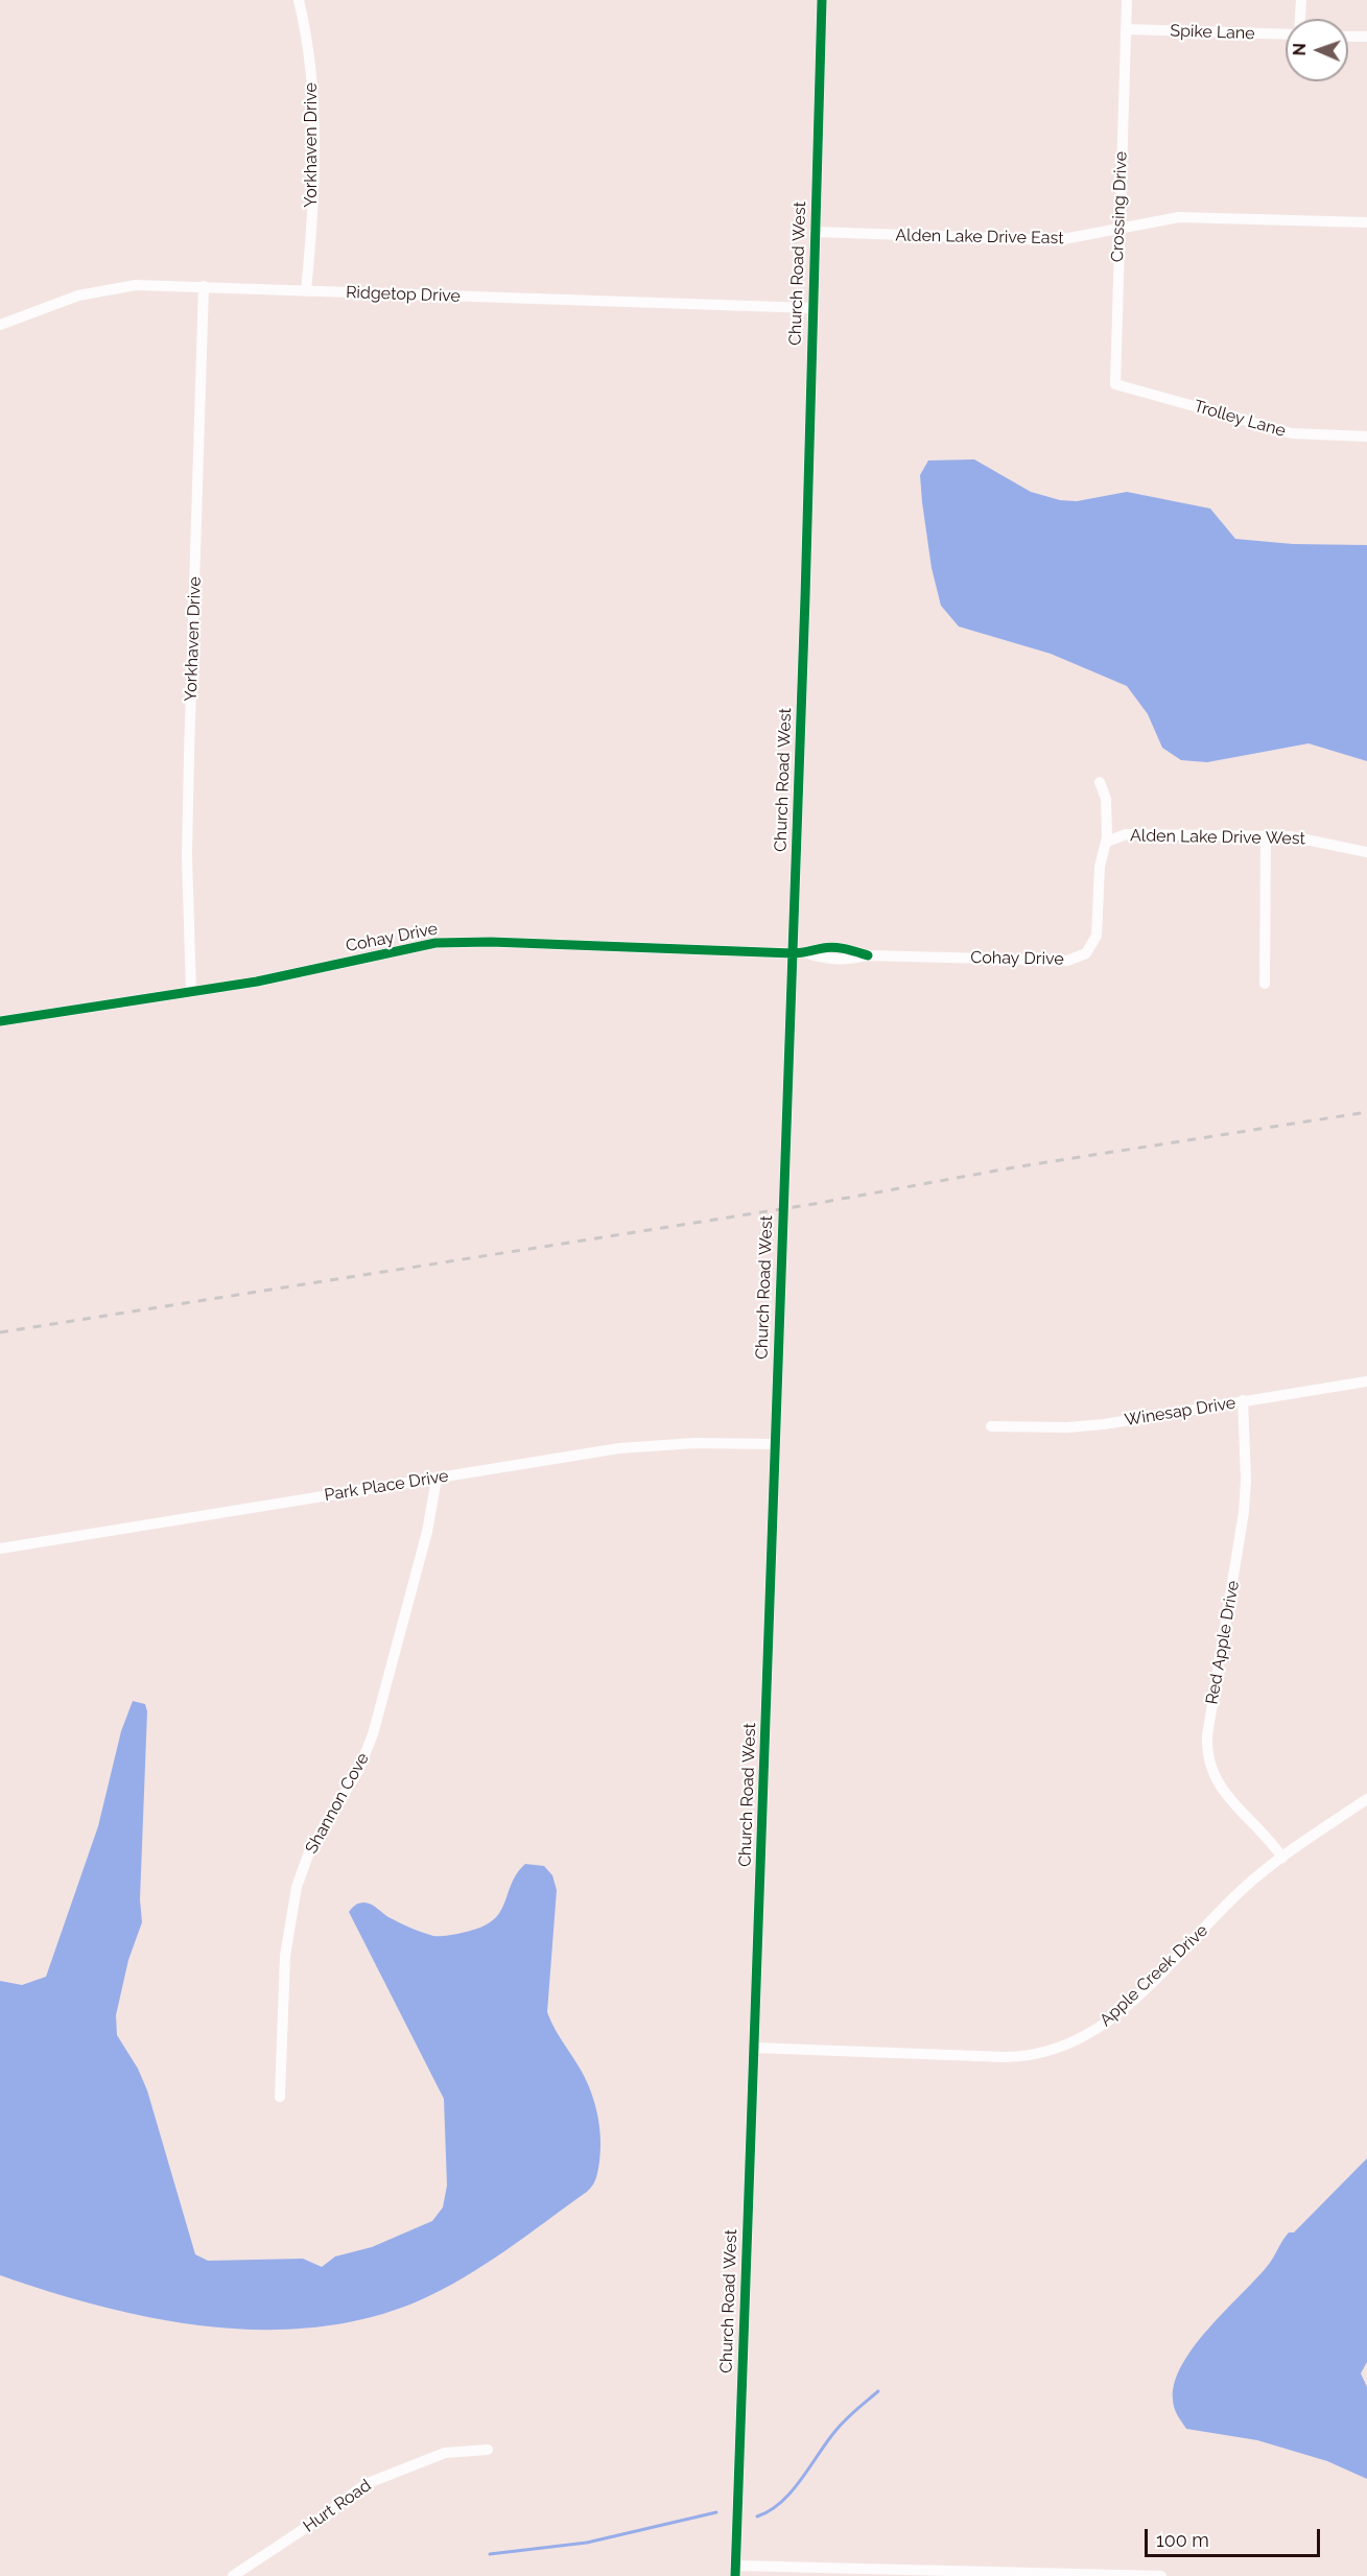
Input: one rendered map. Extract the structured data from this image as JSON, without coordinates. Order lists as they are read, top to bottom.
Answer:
{
  "streets": {
    "street": [
      "Spike Lane",
      "Yorkhaven Drive",
      "Crossing Drive",
      "Alden Lake Drive East",
      "Church Road West",
      "Ridgetop Drive",
      "Trolley Lane",
      "Alden Lake Drive West",
      "Cohay Drive",
      "Winesap Drive",
      "Park Place Drive",
      "Red Apple Drive",
      "Shannon Cove",
      "Apple Creek Drive",
      "Hurt Road"
    ]
  },
  "crossings": [
    ["Spike Lane", "Crossing Drive"],
    ["Yorkhaven Drive", "Ridgetop Drive"],
    ["Yorkhaven Drive", "Cohay Drive"],
    ["Crossing Drive", "Alden Lake Drive East"],
    ["Crossing Drive", "Trolley Lane"],
    ["Alden Lake Drive East", "Church Road West"],
    ["Church Road West", "Ridgetop Drive"],
    ["Church Road West", "Cohay Drive"],
    ["Church Road West", "Park Place Drive"],
    ["Church Road West", "Apple Creek Drive"],
    ["Alden Lake Drive West", "Cohay Drive"],
    ["Winesap Drive", "Red Apple Drive"],
    ["Park Place Drive", "Shannon Cove"],
    ["Red Apple Drive", "Apple Creek Drive"]
  ],
  "scale_bar": "100 m",
  "north": "left"
}
